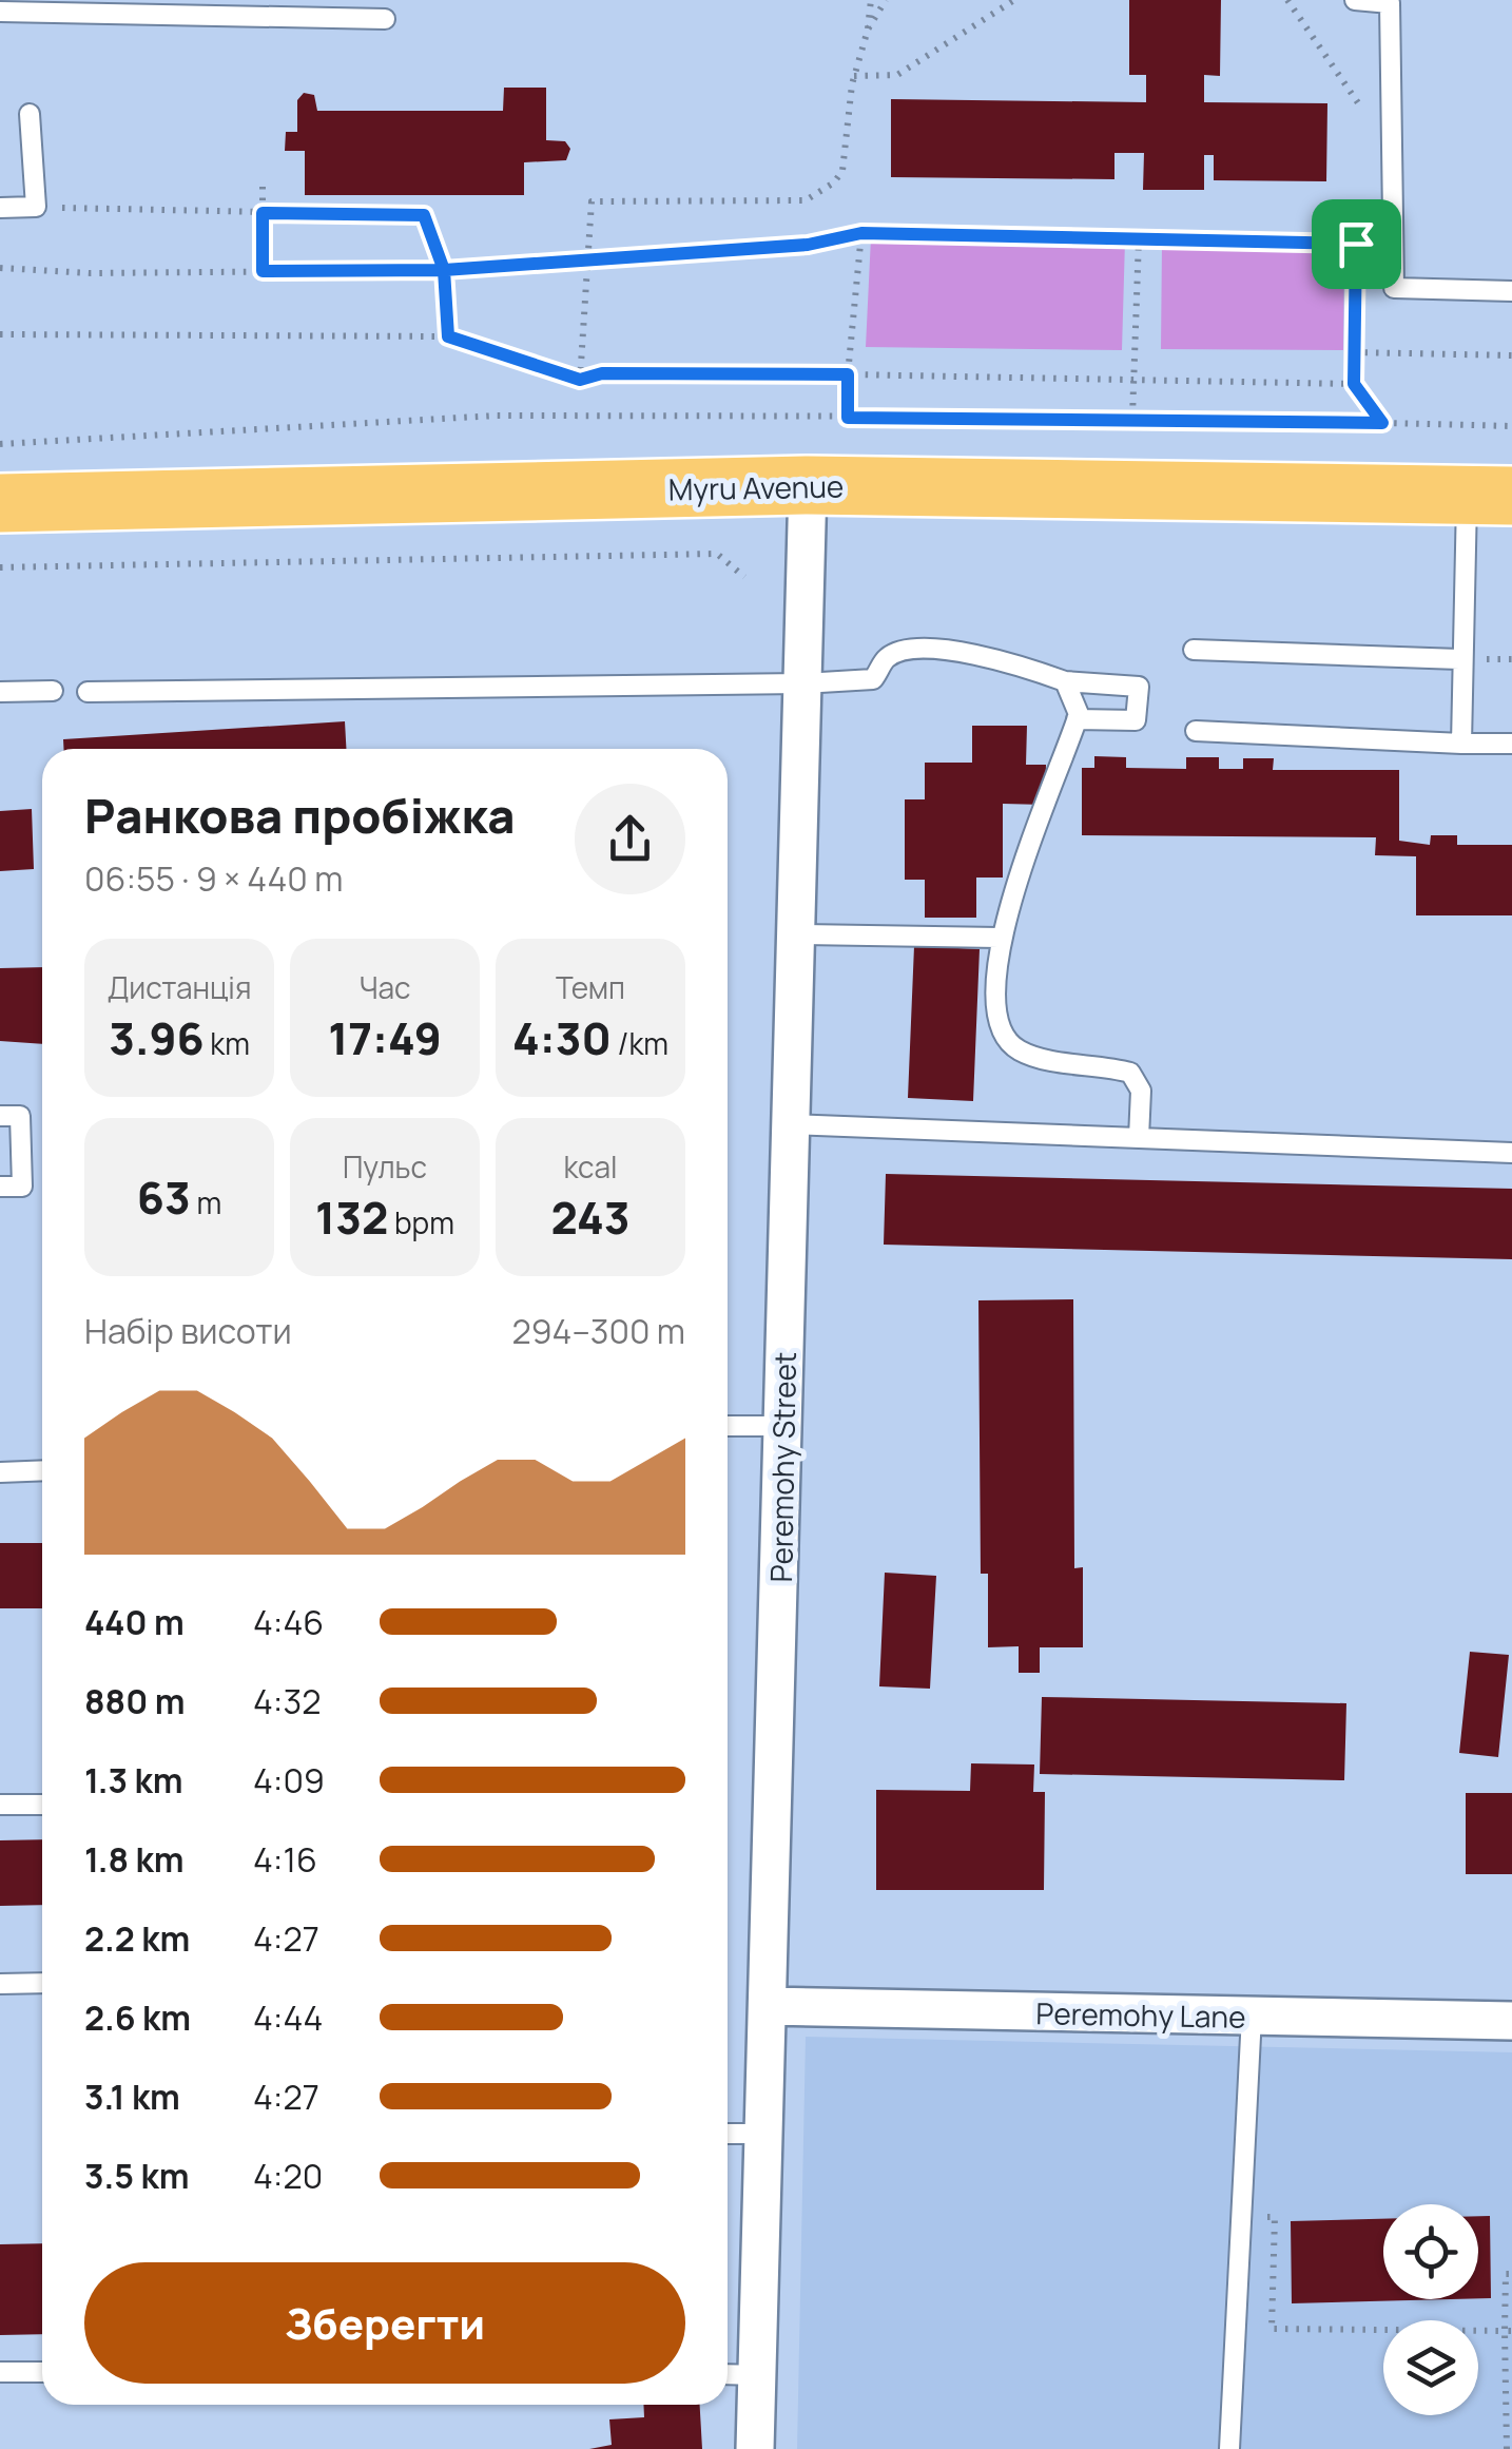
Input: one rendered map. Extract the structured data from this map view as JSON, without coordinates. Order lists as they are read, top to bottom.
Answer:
{
  "streets": {
    "main road": ["Myru Avenue"],
    "street": ["Peremohy Street", "Peremohy Lane"]
  },
  "crossings": [
    ["Myru Avenue", "Peremohy Street"],
    ["Peremohy Street", "Peremohy Lane"]
  ],
  "page": {
    "heading": ["Ранкова пробіжка", "06:55 · 9 × 440 m"],
    "stats": [
      ["Дистанція", "3.96 km"],
      ["Час", "17:49"],
      ["Темп", "4:30 /km"],
      ["63 m"],
      ["Пульс", "132 bpm"],
      ["kcal", "243"]
    ],
    "chart": ["Набір висоти", "294–300 m"],
    "list": [
      {
        "name": "440 m",
        "note": "4:46"
      },
      {
        "name": "880 m",
        "note": "4:32"
      },
      {
        "name": "1.3 km",
        "note": "4:09"
      },
      {
        "name": "1.8 km",
        "note": "4:16"
      },
      {
        "name": "2.2 km",
        "note": "4:27"
      },
      {
        "name": "2.6 km",
        "note": "4:44"
      },
      {
        "name": "3.1 km",
        "note": "4:27"
      },
      {
        "name": "3.5 km",
        "note": "4:20"
      }
    ],
    "buttons": "Зберегти"
  }
}
